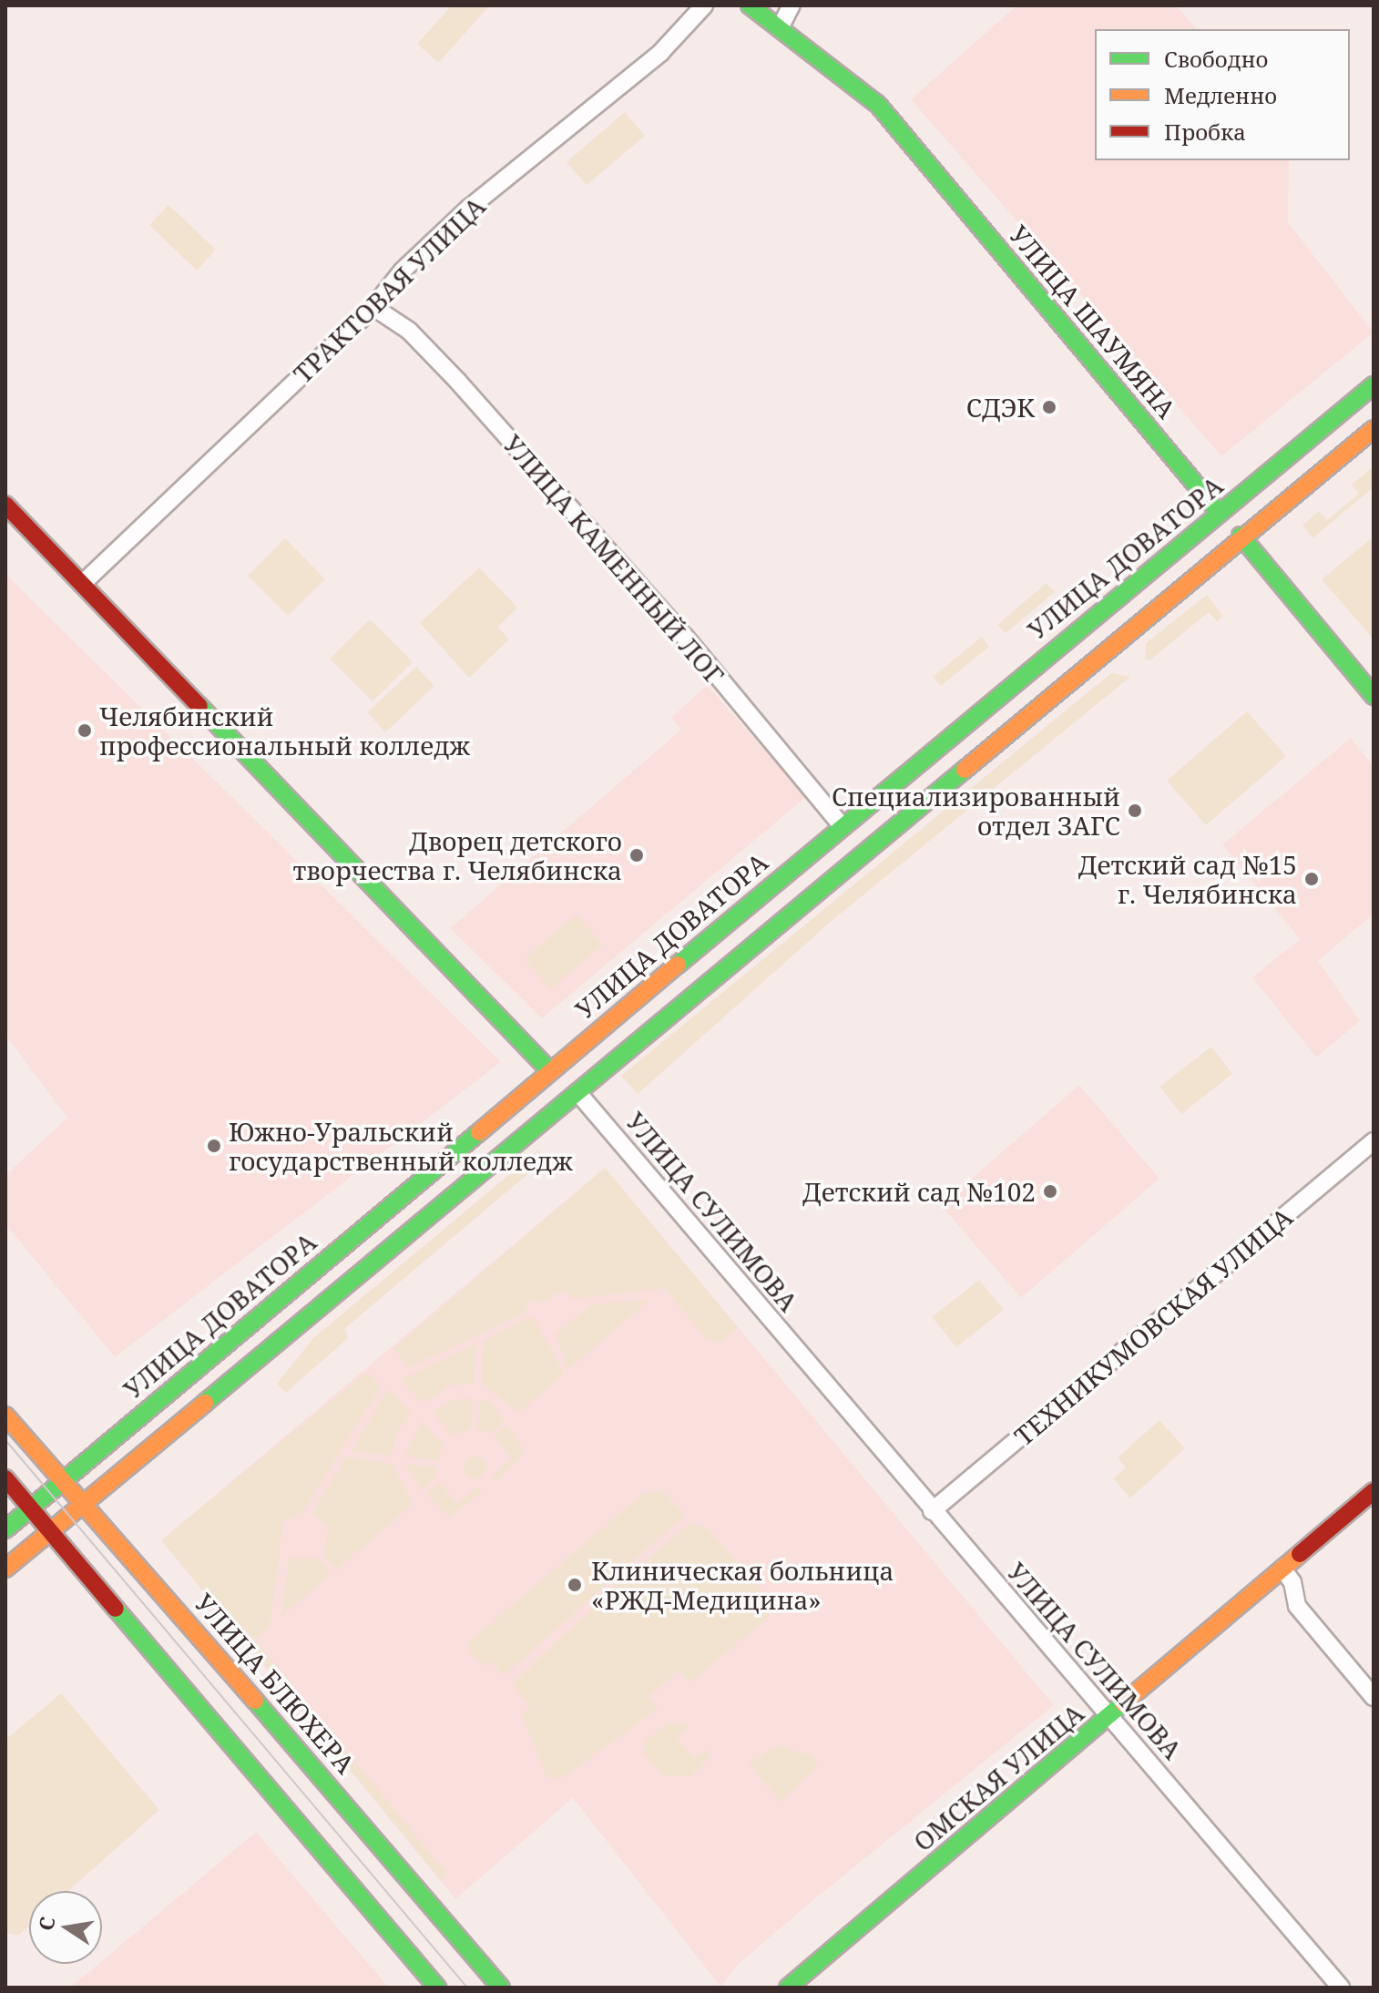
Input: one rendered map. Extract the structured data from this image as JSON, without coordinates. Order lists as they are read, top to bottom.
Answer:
{
  "streets": {
    "main road": [
      "УЛИЦА ШАУМЯНА",
      "УЛИЦА ДОВАТОРА",
      "УЛИЦА СУЛИМОВА",
      "УЛИЦА БЛЮХЕРА",
      "ОМСКАЯ УЛИЦА"
    ],
    "street": ["ТРАКТОВАЯ УЛИЦА", "УЛИЦА КАМЕННЫЙ ЛОГ", "ТЕХНИКУМОВСКАЯ УЛИЦА"]
  },
  "crossings": [
    ["ТРАКТОВАЯ УЛИЦА", "УЛИЦА КАМЕННЫЙ ЛОГ"],
    ["ТРАКТОВАЯ УЛИЦА", "УЛИЦА СУЛИМОВА"],
    ["УЛИЦА ШАУМЯНА", "УЛИЦА ДОВАТОРА"],
    ["УЛИЦА ДОВАТОРА", "УЛИЦА КАМЕННЫЙ ЛОГ"],
    ["УЛИЦА ДОВАТОРА", "УЛИЦА СУЛИМОВА"],
    ["УЛИЦА ДОВАТОРА", "УЛИЦА БЛЮХЕРА"],
    ["УЛИЦА СУЛИМОВА", "ТЕХНИКУМОВСКАЯ УЛИЦА"],
    ["УЛИЦА СУЛИМОВА", "ОМСКАЯ УЛИЦА"]
  ],
  "places": [
    "СДЭК",
    "Челябинский профессиональный колледж",
    "Специализированный отдел ЗАГС",
    "Дворец детского творчества г. Челябинска",
    "Детский сад №15 г. Челябинска",
    "Южно-Уральский государственный колледж",
    "Детский сад №102",
    "Клиническая больница «РЖД-Медицина»"
  ],
  "legend": ["Свободно", "Медленно", "Пробка"],
  "north": "left"
}
